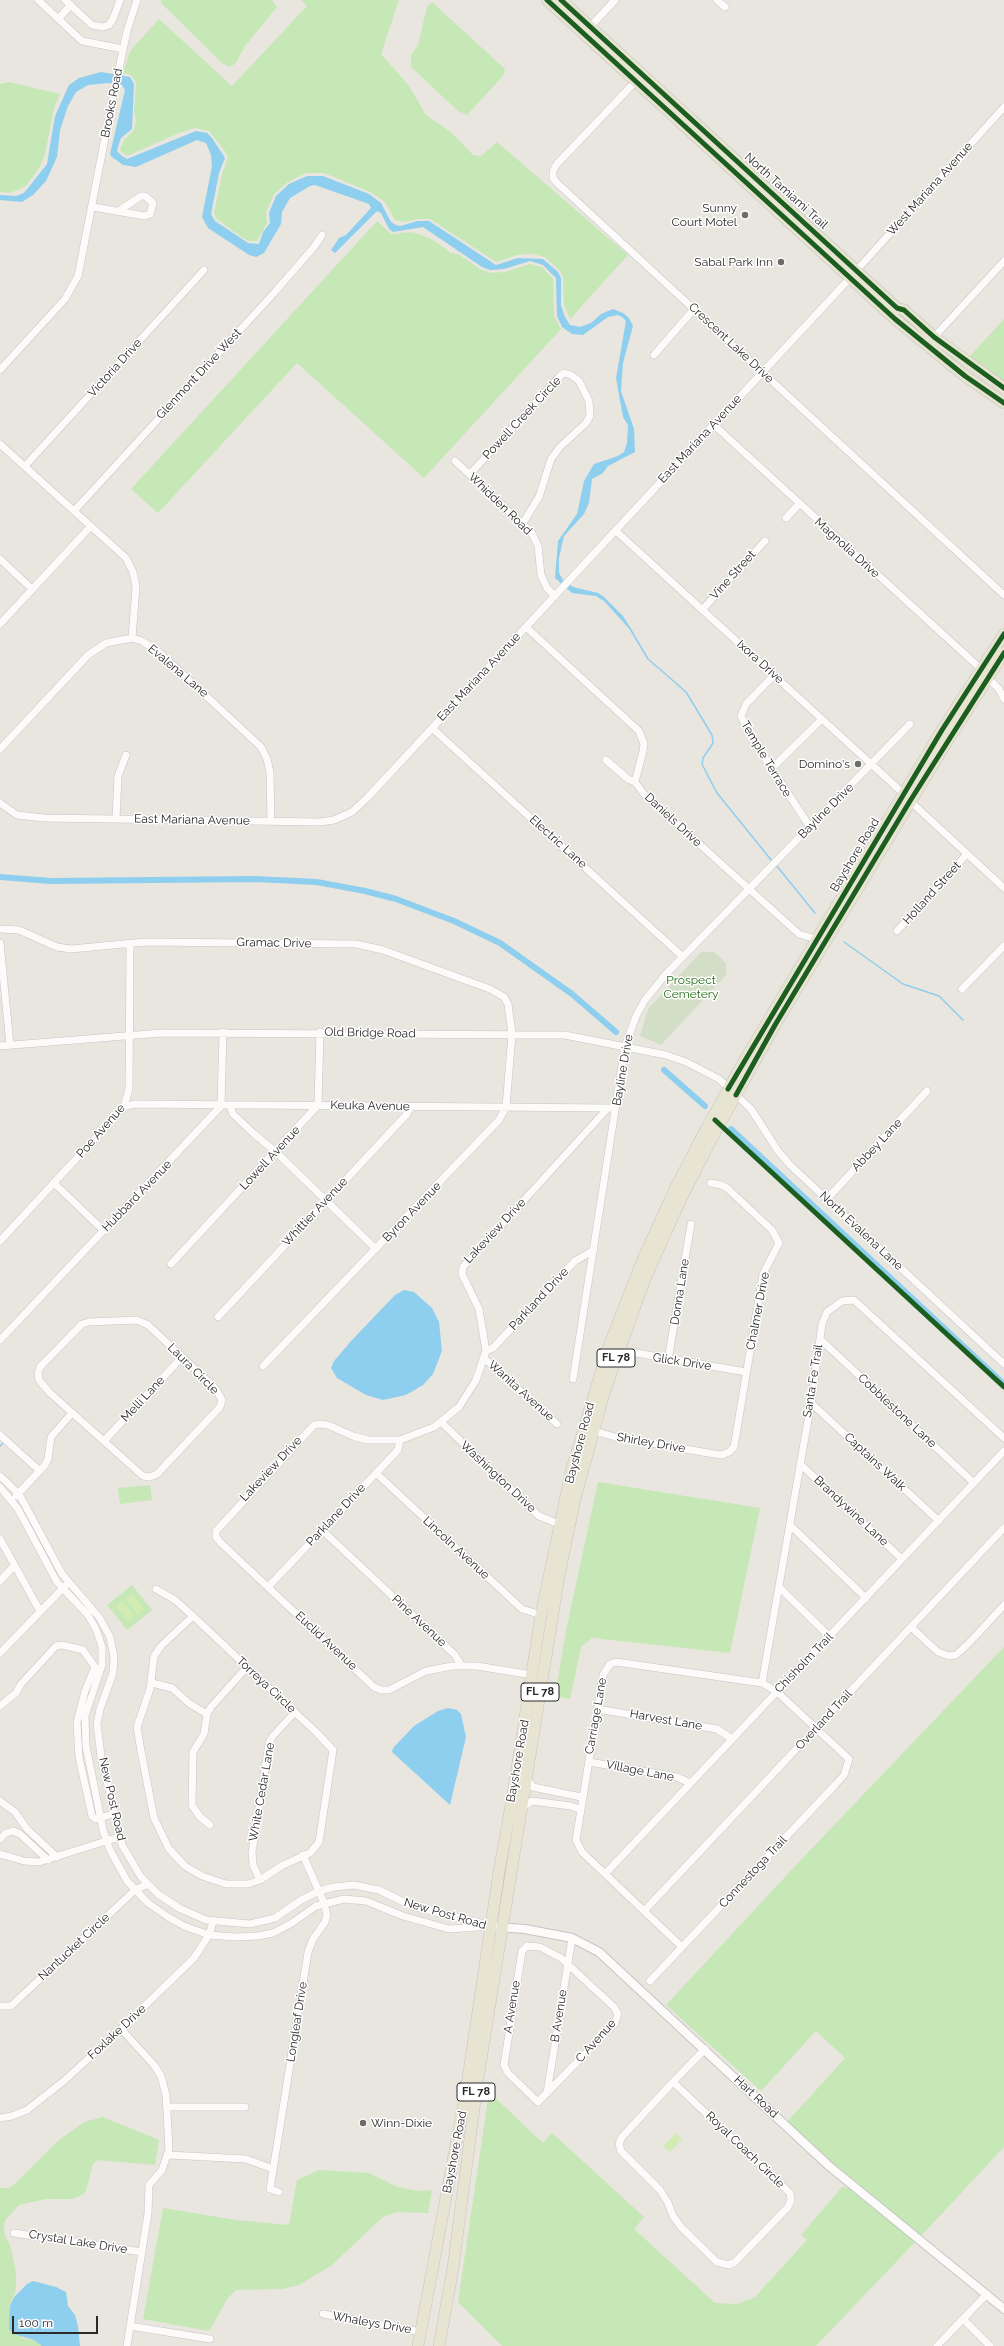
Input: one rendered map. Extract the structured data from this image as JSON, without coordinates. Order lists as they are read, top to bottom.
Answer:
{
  "streets": {
    "main road": ["North Tamiami Trail", "Bayshore Road", "FL 78"],
    "street": [
      "Brooks Road",
      "West Mariana Avenue",
      "Crescent Lake Drive",
      "Victoria Drive",
      "Glenmont Drive West",
      "Powell Creek Circle",
      "East Mariana Avenue",
      "Whidden Road",
      "Magnolia Drive",
      "Vine Street",
      "Ixora Drive",
      "Evalena Lane",
      "Temple Terrace",
      "Bayline Drive",
      "Daniels Drive",
      "Electric Lane",
      "Holland Street",
      "Gramac Drive",
      "Old Bridge Road",
      "Keuka Avenue",
      "Poe Avenue",
      "Abbey Lane",
      "Lowell Avenue",
      "Hubbard Avenue",
      "Whittier Avenue",
      "Byron Avenue",
      "Lakeview Drive",
      "North Evalena Lane",
      "Donna Lane",
      "Parkland Drive",
      "Chalmer Drive",
      "Glick Drive",
      "Laura Circle",
      "Santa Fe Trail",
      "Wanita Avenue",
      "Melli Lane",
      "Cobblestone Lane",
      "Shirley Drive",
      "Captains Walk",
      "Washington Drive",
      "Brandywine Lane",
      "Parklane Drive",
      "Lincoln Avenue",
      "Pine Avenue",
      "Euclid Avenue",
      "Chisholm Trail",
      "Torreya Circle",
      "Carriage Lane",
      "Harvest Lane",
      "Overland Trail",
      "Village Lane",
      "White Cedar Lane",
      "New Post Road",
      "Connestoga Trail",
      "Nantucket Circle",
      "A Avenue",
      "B Avenue",
      "Longleaf Drive",
      "Foxlake Drive",
      "C Avenue",
      "Hart Road",
      "Royal Coach Circle",
      "Crystal Lake Drive",
      "Whaleys Drive"
    ]
  },
  "crossings": [
    ["West Mariana Avenue", "North Tamiami Trail"],
    ["West Mariana Avenue", "East Mariana Avenue"],
    ["North Tamiami Trail", "Crescent Lake Drive"],
    ["North Tamiami Trail", "East Mariana Avenue"],
    ["Crescent Lake Drive", "East Mariana Avenue"],
    ["Powell Creek Circle", "Whidden Road"],
    ["East Mariana Avenue", "Whidden Road"],
    ["East Mariana Avenue", "Magnolia Drive"],
    ["East Mariana Avenue", "Ixora Drive"],
    ["East Mariana Avenue", "Evalena Lane"],
    ["East Mariana Avenue", "Daniels Drive"],
    ["East Mariana Avenue", "Electric Lane"],
    ["Magnolia Drive", "Bayshore Road"],
    ["Vine Street", "Ixora Drive"],
    ["Ixora Drive", "Temple Terrace"],
    ["Ixora Drive", "Bayline Drive"],
    ["Ixora Drive", "Bayshore Road"],
    ["Ixora Drive", "Holland Street"],
    ["Temple Terrace", "Bayline Drive"],
    ["Bayline Drive", "Daniels Drive"],
    ["Bayline Drive", "Electric Lane"],
    ["Bayline Drive", "Old Bridge Road"],
    ["Bayline Drive", "Keuka Avenue"],
    ["Bayline Drive", "Parkland Drive"],
    ["Daniels Drive", "Bayshore Road"],
    ["Bayshore Road", "Old Bridge Road"],
    ["Bayshore Road", "North Evalena Lane"],
    ["Bayshore Road", "Glick Drive"],
    ["Bayshore Road", "Shirley Drive"],
    ["Bayshore Road", "Washington Drive"],
    ["Bayshore Road", "Lincoln Avenue"],
    ["Bayshore Road", "New Post Road"],
    ["Bayshore Road", "Hart Road"],
    ["Bayshore Road", "Whaleys Drive"],
    ["Gramac Drive", "Old Bridge Road"],
    ["Gramac Drive", "Poe Avenue"],
    ["Gramac Drive", "Byron Avenue"],
    ["Old Bridge Road", "Poe Avenue"],
    ["Old Bridge Road", "Byron Avenue"],
    ["Old Bridge Road", "North Evalena Lane"],
    ["Keuka Avenue", "Poe Avenue"],
    ["Keuka Avenue", "Lowell Avenue"],
    ["Keuka Avenue", "Hubbard Avenue"],
    ["Keuka Avenue", "Whittier Avenue"],
    ["Keuka Avenue", "Byron Avenue"],
    ["Keuka Avenue", "Lakeview Drive"],
    ["Abbey Lane", "North Evalena Lane"],
    ["Lakeview Drive", "Parkland Drive"],
    ["Lakeview Drive", "Wanita Avenue"],
    ["Lakeview Drive", "Washington Drive"],
    ["Lakeview Drive", "Parklane Drive"],
    ["Lakeview Drive", "Euclid Avenue"],
    ["Donna Lane", "Glick Drive"],
    ["Chalmer Drive", "Glick Drive"],
    ["Chalmer Drive", "Shirley Drive"],
    ["Laura Circle", "Melli Lane"],
    ["Santa Fe Trail", "Cobblestone Lane"],
    ["Santa Fe Trail", "Captains Walk"],
    ["Santa Fe Trail", "Brandywine Lane"],
    ["Santa Fe Trail", "Carriage Lane"],
    ["Cobblestone Lane", "Chisholm Trail"],
    ["Captains Walk", "Chisholm Trail"],
    ["Brandywine Lane", "Chisholm Trail"],
    ["Parklane Drive", "Lincoln Avenue"],
    ["Parklane Drive", "Pine Avenue"],
    ["Parklane Drive", "Euclid Avenue"],
    ["Pine Avenue", "Euclid Avenue"],
    ["Chisholm Trail", "Carriage Lane"],
    ["Chisholm Trail", "Harvest Lane"],
    ["Chisholm Trail", "Village Lane"],
    ["Torreya Circle", "White Cedar Lane"],
    ["Torreya Circle", "Longleaf Drive"],
    ["Carriage Lane", "Harvest Lane"],
    ["Carriage Lane", "Overland Trail"],
    ["Carriage Lane", "Village Lane"],
    ["Carriage Lane", "Connestoga Trail"],
    ["New Post Road", "Nantucket Circle"],
    ["New Post Road", "Longleaf Drive"],
    ["New Post Road", "Foxlake Drive"],
    ["New Post Road", "Hart Road"],
    ["A Avenue", "B Avenue"],
    ["A Avenue", "C Avenue"],
    ["B Avenue", "C Avenue"],
    ["B Avenue", "Hart Road"],
    ["Foxlake Drive", "Crystal Lake Drive"],
    ["Hart Road", "Royal Coach Circle"]
  ],
  "parks": ["Prospect Cemetery"],
  "places": [
    "Sunny Court Motel",
    "Sabal Park Inn",
    "Domino's",
    "Winn-Dixie"
  ],
  "scale_bar": "100 m"
}
